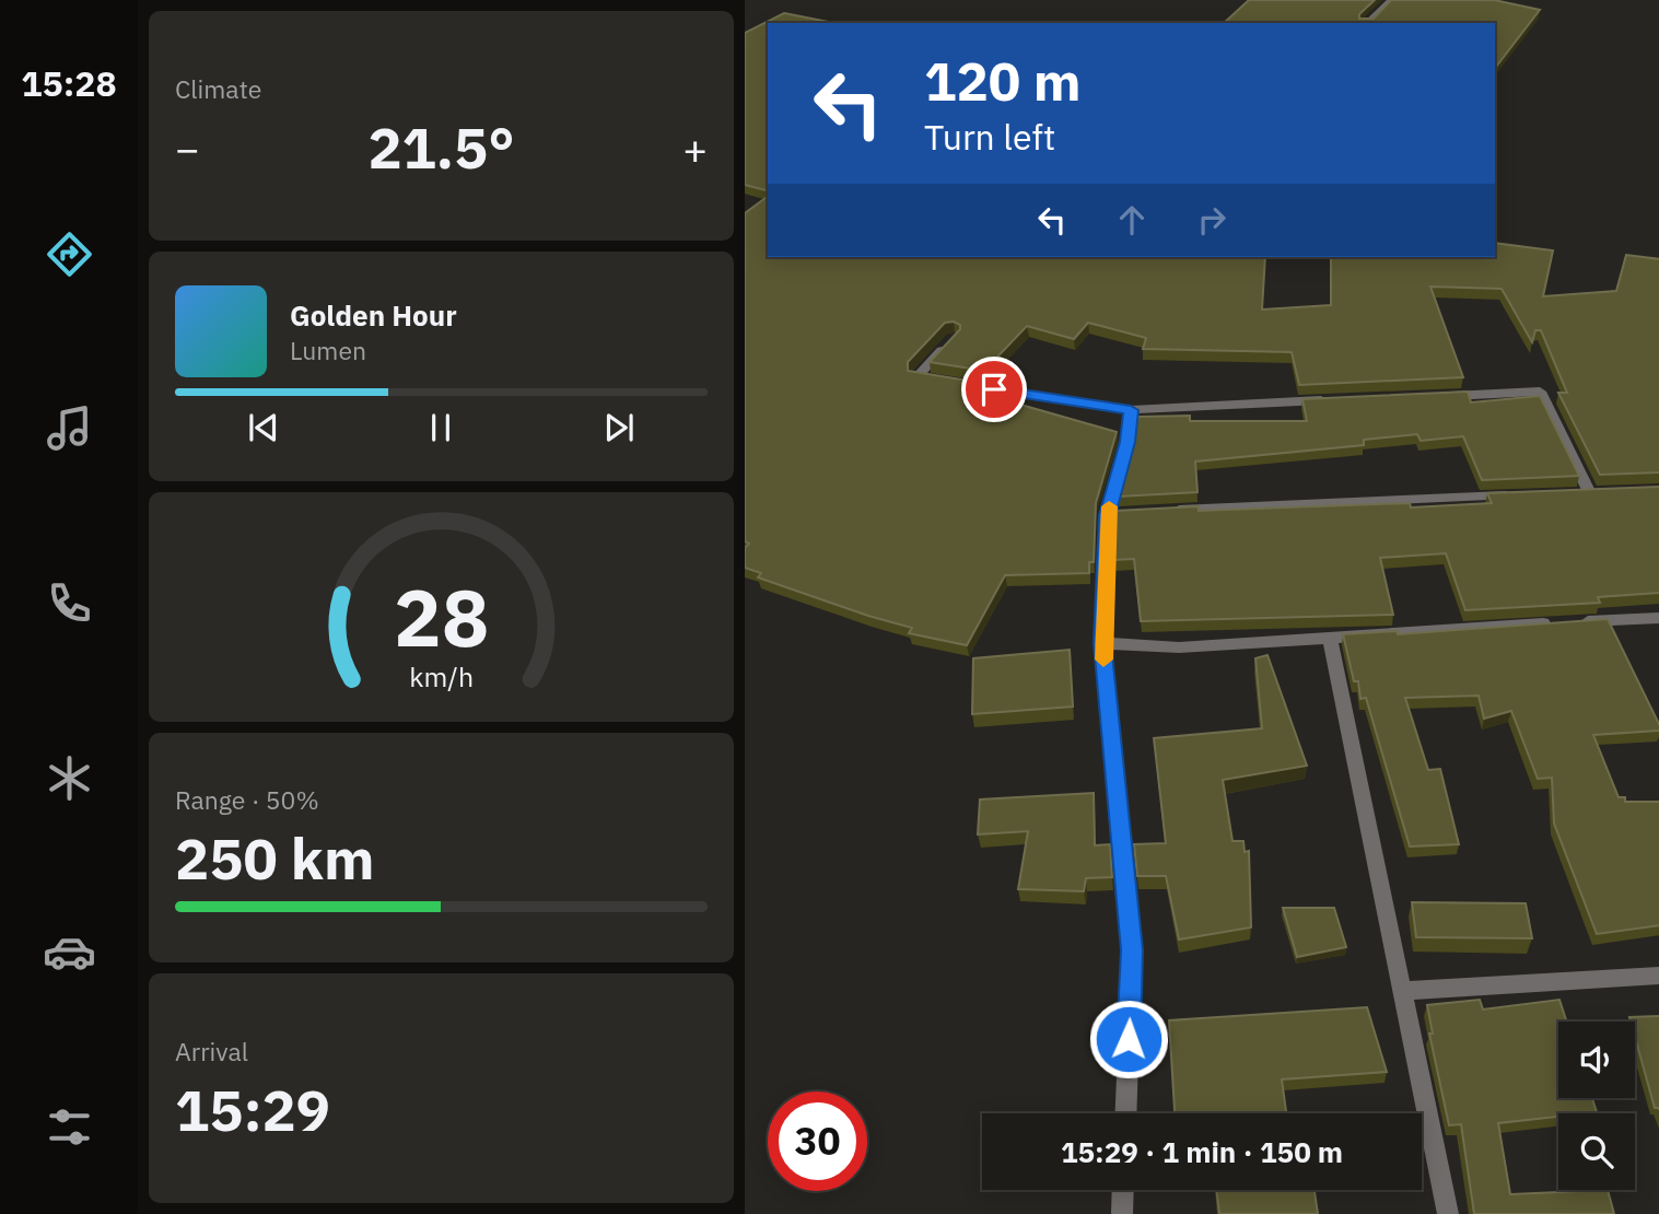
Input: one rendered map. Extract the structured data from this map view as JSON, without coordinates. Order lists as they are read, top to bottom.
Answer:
{
  "page": {
    "tabs": "15:28",
    "tile": [
      "Climate",
      ["Range · 50%", "250 km"],
      ["Arrival", "15:29"]
    ],
    "turn": ["120 m", "Turn left"],
    "heat": ["−", "21.5°", "+"],
    "song": ["Golden Hour", "Lumen"],
    "limit": "30",
    "trip": "15:29 · 1 min · 150 m",
    "gauge": ["28", "km/h"]
  }
}
